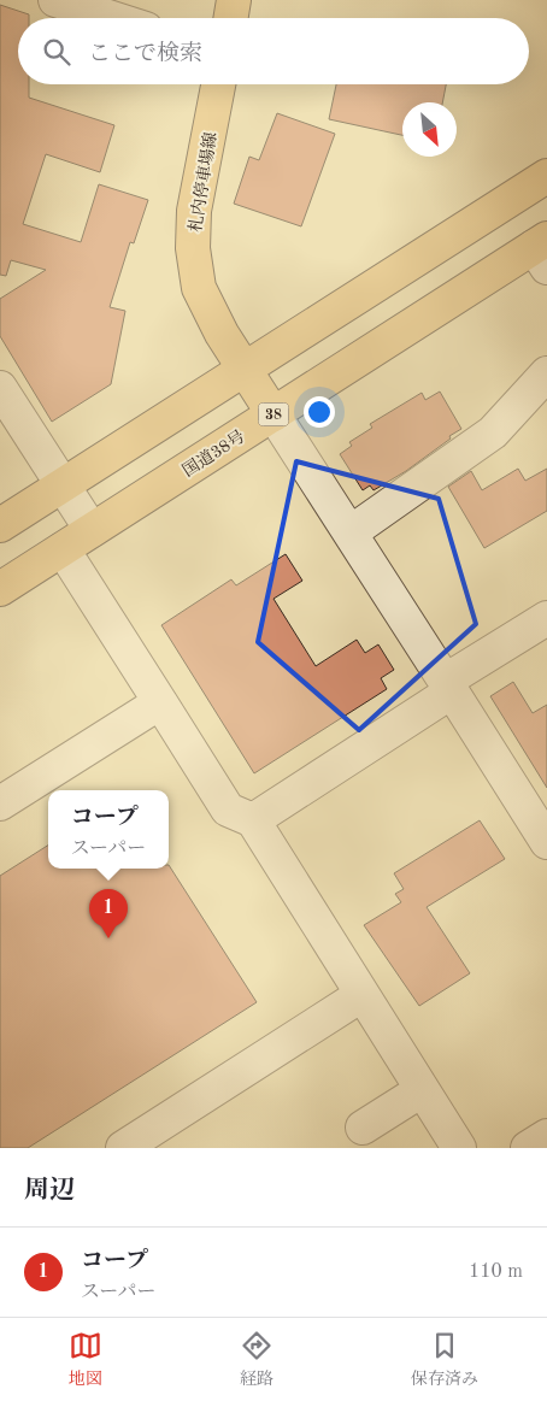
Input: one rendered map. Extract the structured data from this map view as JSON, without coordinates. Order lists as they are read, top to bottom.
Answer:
{
  "streets": {
    "main road": ["札内停車場線", "38", "国道38号"]
  },
  "crossings": [
    ["札内停車場線", "国道38号"]
  ],
  "north": "bottom right",
  "page": {
    "search": "ここで検索",
    "popup": ["コープ", "スーパー"],
    "pins": "1",
    "heading": "周辺",
    "list": [
      {
        "mark": "1",
        "name": "コープ",
        "note": "スーパー",
        "value": "110 m"
      }
    ],
    "nav": ["地図", "経路", "保存済み"]
  }
}
